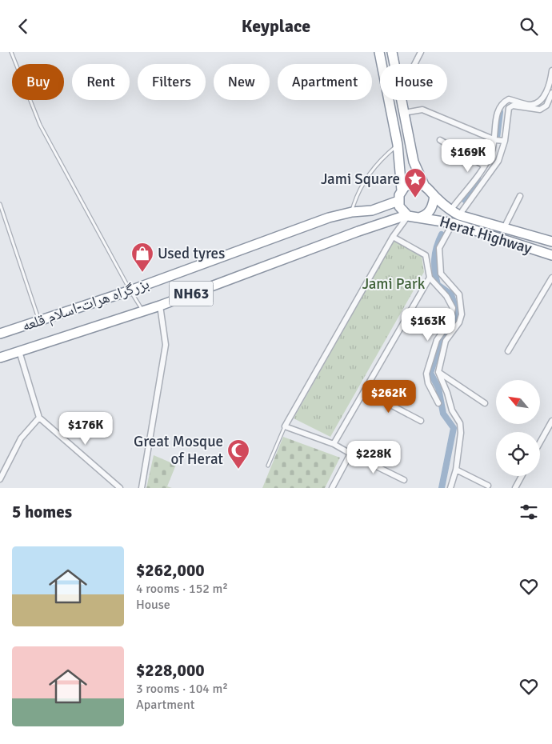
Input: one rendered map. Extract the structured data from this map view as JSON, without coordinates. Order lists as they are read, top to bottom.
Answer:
{
  "streets": {
    "highway": ["Herat Highway", "NH63", "بزرگراه هرات-اسلام قلعه"]
  },
  "crossings": [
    ["Herat Highway", "NH63"],
    ["Herat Highway", "بزرگراه هرات-اسلام قلعه"],
    ["NH63", "بزرگراه هرات-اسلام قلعه"]
  ],
  "parks": ["Jami Park"],
  "places": {
    "place": ["Jami Square"],
    "shop": ["Used tyres"],
    "mosque": ["Great Mosque of Herat"]
  },
  "north": "top left",
  "page": {
    "header": "Keyplace",
    "chip": [
      "Buy",
      "Rent",
      "Filters",
      "New",
      "Apartment",
      "House"
    ],
    "price": [
      "$169K",
      "$163K",
      "$262K",
      "$176K",
      "$228K"
    ],
    "heading": "5 homes",
    "list": [
      {
        "name": "$262,000",
        "note": "4 rooms · 152 m² · House"
      },
      {
        "name": "$228,000",
        "note": "3 rooms · 104 m² · Apartment"
      }
    ]
  }
}
